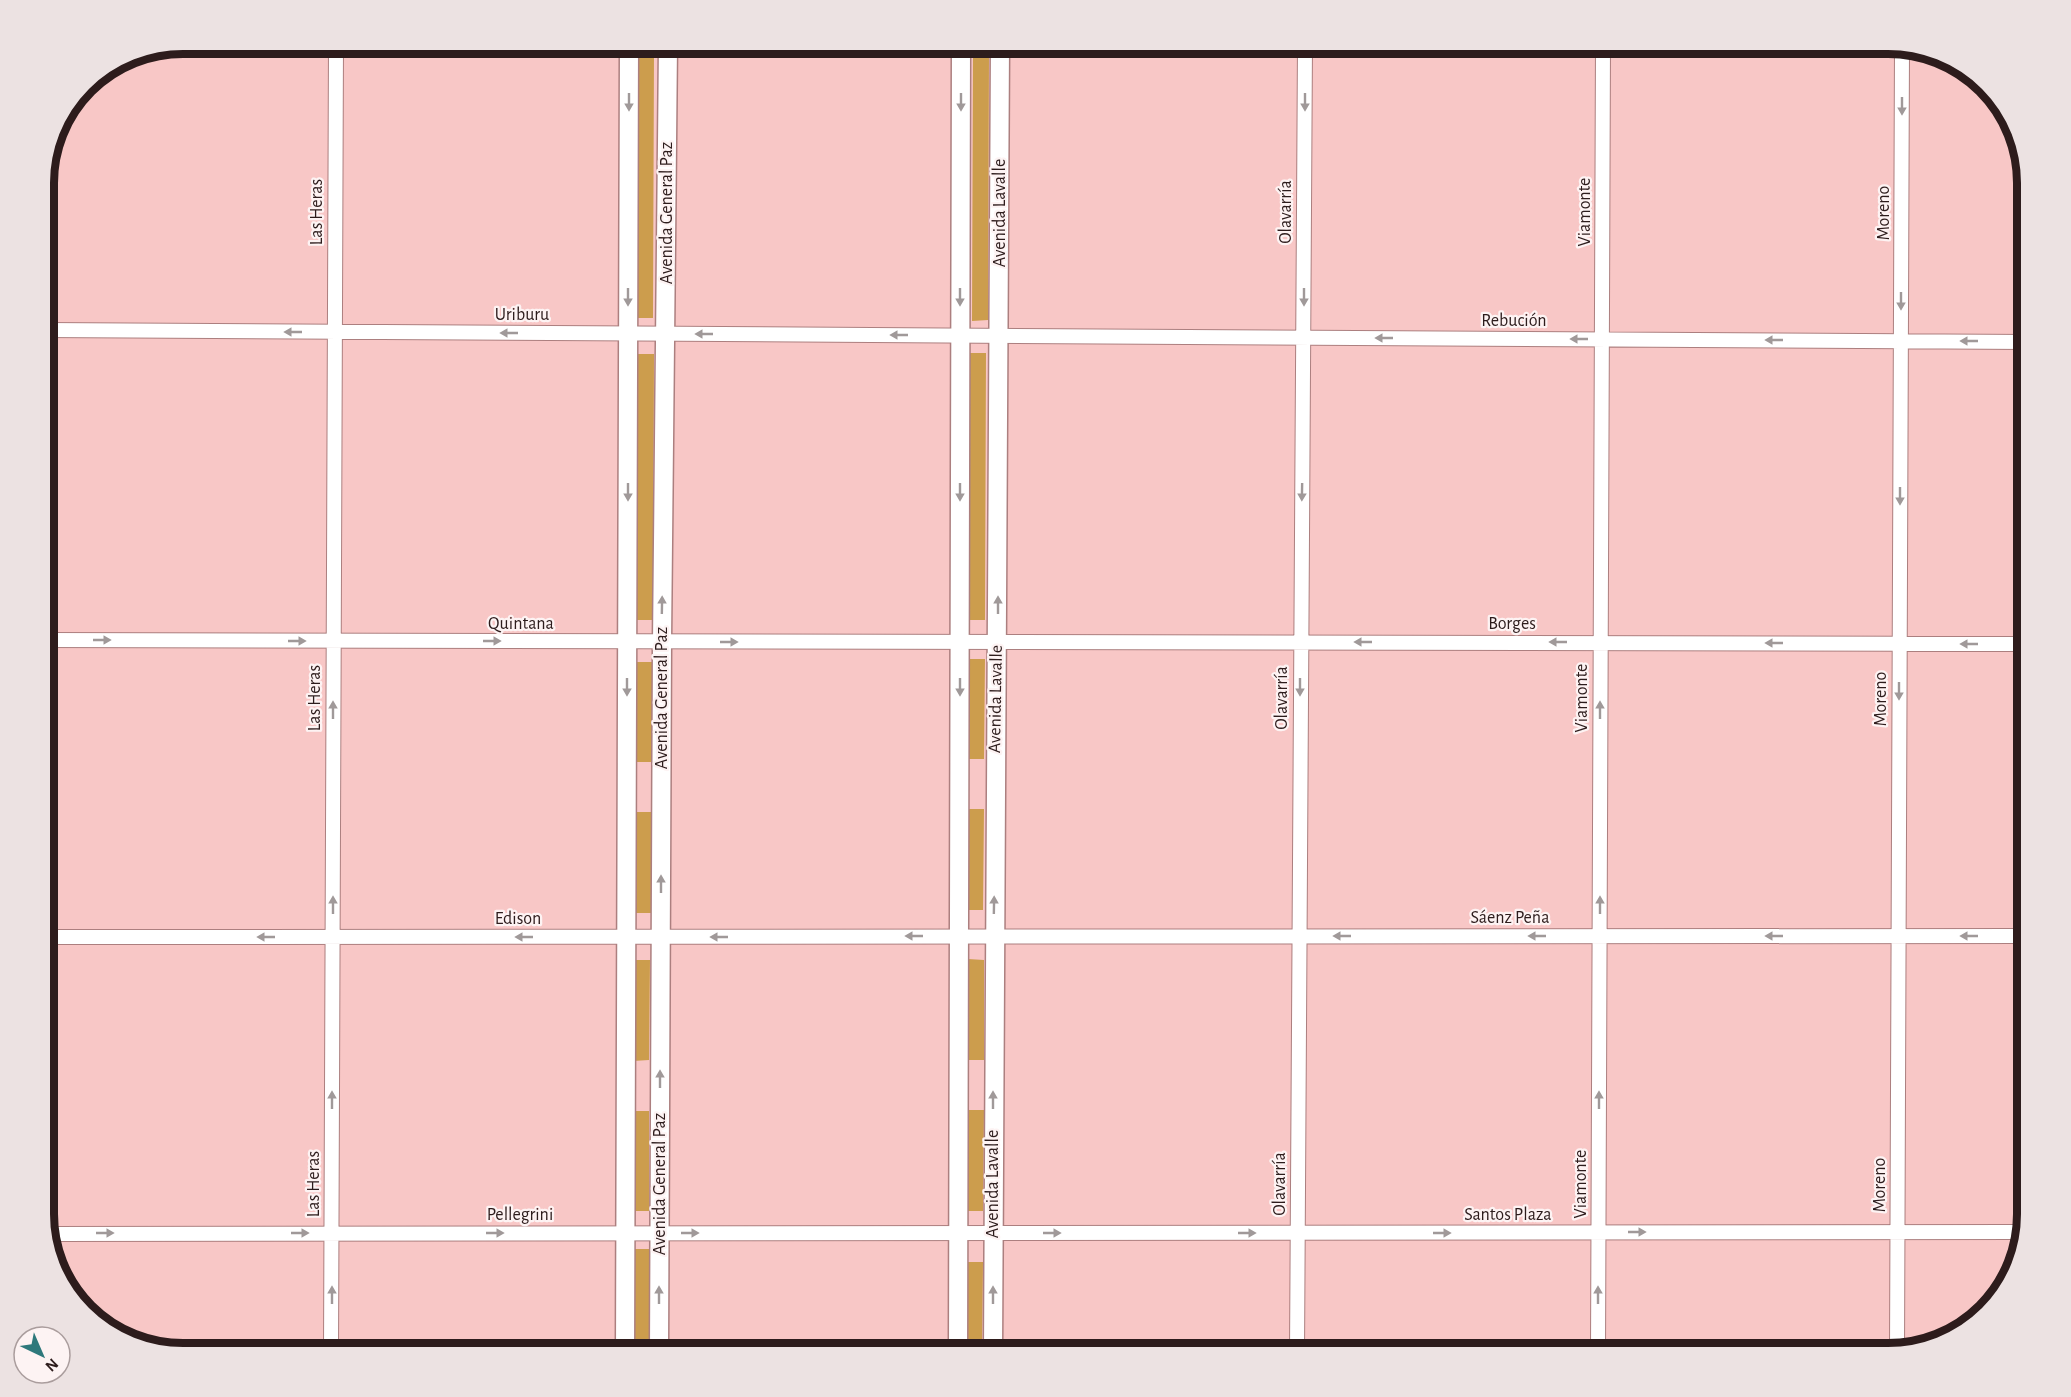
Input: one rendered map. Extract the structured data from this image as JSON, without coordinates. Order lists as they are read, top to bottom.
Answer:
{
  "streets": {
    "street": [
      "Las Heras",
      "Olavarría",
      "Viamonte",
      "Avenida General Paz",
      "Avenida Lavalle",
      "Moreno",
      "Uriburu",
      "Rebución",
      "Quintana",
      "Borges",
      "Sáenz Peña",
      "Edison",
      "Pellegrini",
      "Santos Plaza"
    ]
  },
  "crossings": [
    ["Las Heras", "Uriburu"],
    ["Las Heras", "Quintana"],
    ["Las Heras", "Edison"],
    ["Las Heras", "Pellegrini"],
    ["Olavarría", "Rebución"],
    ["Olavarría", "Borges"],
    ["Olavarría", "Sáenz Peña"],
    ["Olavarría", "Santos Plaza"],
    ["Viamonte", "Rebución"],
    ["Viamonte", "Borges"],
    ["Viamonte", "Sáenz Peña"],
    ["Viamonte", "Santos Plaza"],
    ["Avenida General Paz", "Uriburu"],
    ["Avenida General Paz", "Quintana"],
    ["Avenida General Paz", "Edison"],
    ["Avenida General Paz", "Pellegrini"],
    ["Avenida Lavalle", "Uriburu"],
    ["Avenida Lavalle", "Rebución"],
    ["Avenida Lavalle", "Quintana"],
    ["Avenida Lavalle", "Borges"],
    ["Avenida Lavalle", "Sáenz Peña"],
    ["Avenida Lavalle", "Edison"],
    ["Avenida Lavalle", "Pellegrini"],
    ["Avenida Lavalle", "Santos Plaza"],
    ["Moreno", "Rebución"],
    ["Moreno", "Borges"],
    ["Moreno", "Sáenz Peña"],
    ["Moreno", "Santos Plaza"],
    ["Uriburu", "Rebución"],
    ["Quintana", "Borges"],
    ["Sáenz Peña", "Edison"],
    ["Pellegrini", "Santos Plaza"]
  ],
  "one_way": [
    "Las Heras",
    "Olavarría",
    "Viamonte",
    "Moreno",
    "Uriburu",
    "Rebución",
    "Quintana",
    "Borges",
    "Sáenz Peña",
    "Edison",
    "Pellegrini",
    "Santos Plaza"
  ],
  "north": "bottom right"
}
